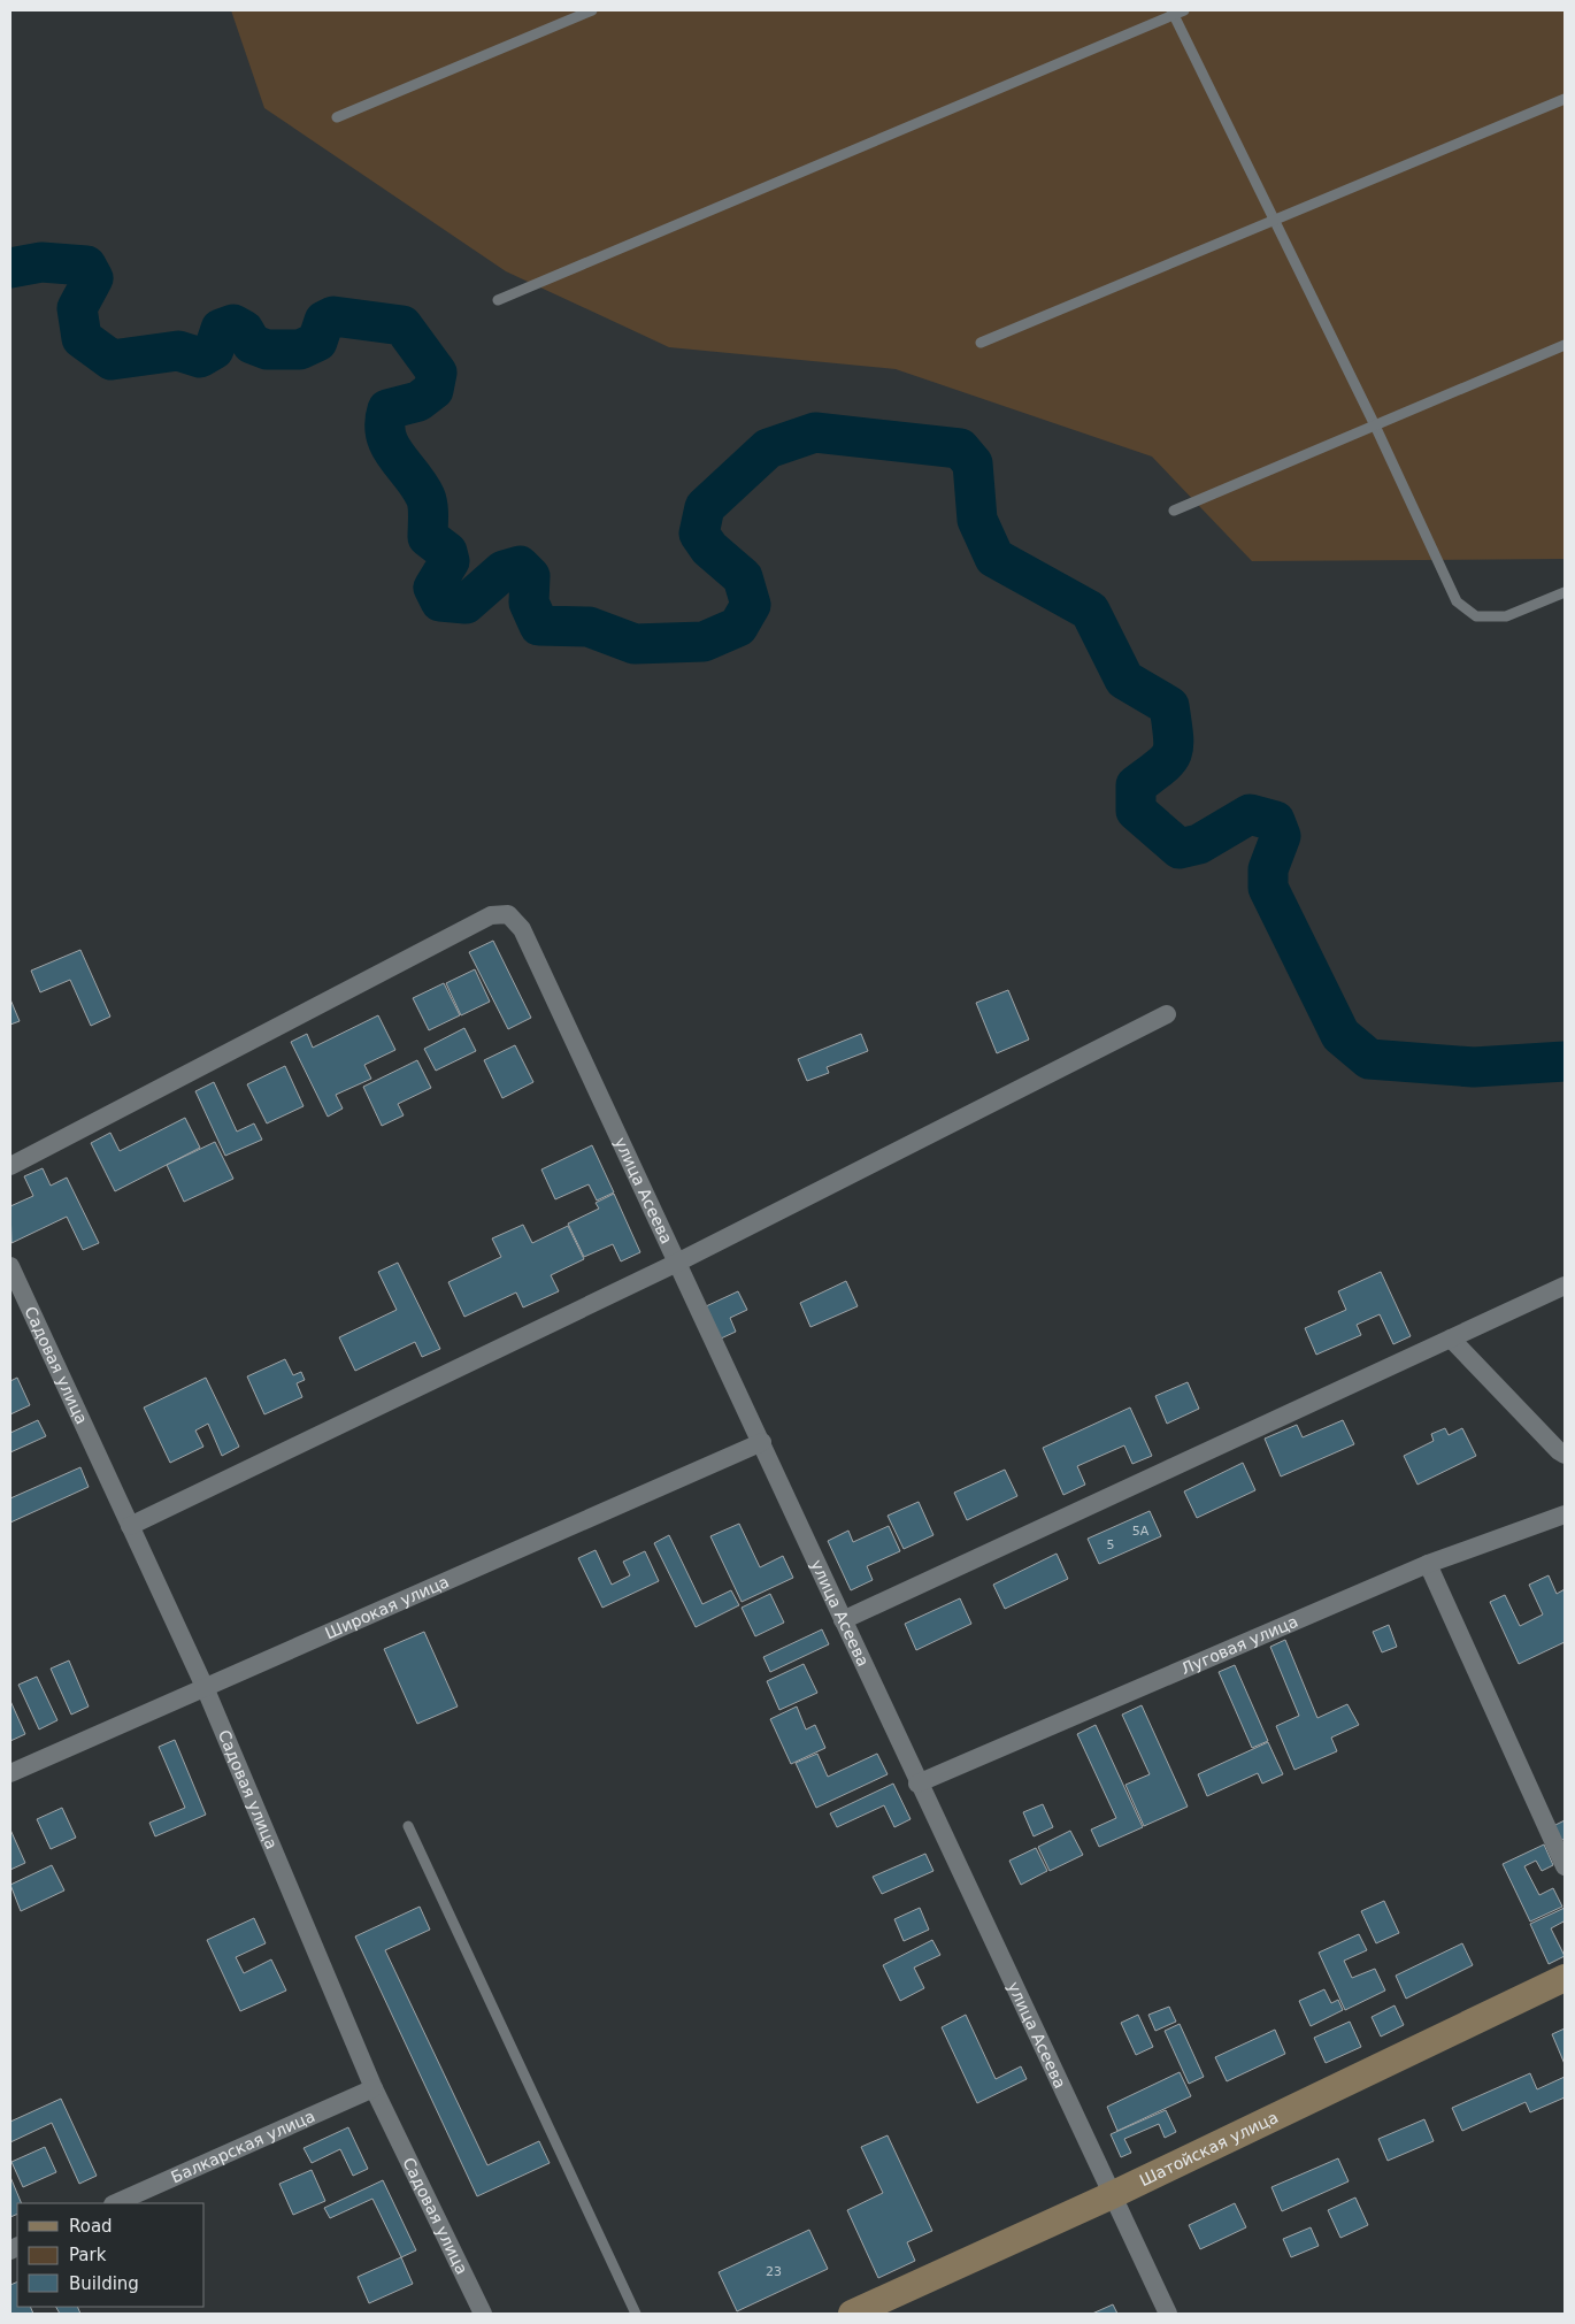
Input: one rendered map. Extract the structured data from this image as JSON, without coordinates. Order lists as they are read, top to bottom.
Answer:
{
  "streets": {
    "street": [
      "улица Асеева",
      "Садовая улица",
      "Широкая улица",
      "Луговая улица",
      "Балкарская улица",
      "Шатойская улица"
    ]
  },
  "crossings": [
    ["улица Асеева", "Широкая улица"],
    ["улица Асеева", "Луговая улица"],
    ["улица Асеева", "Шатойская улица"],
    ["Садовая улица", "Широкая улица"],
    ["Садовая улица", "Балкарская улица"]
  ],
  "house_numbers": ["5А", "5", "23"],
  "legend": ["Road", "Park", "Building"]
}
